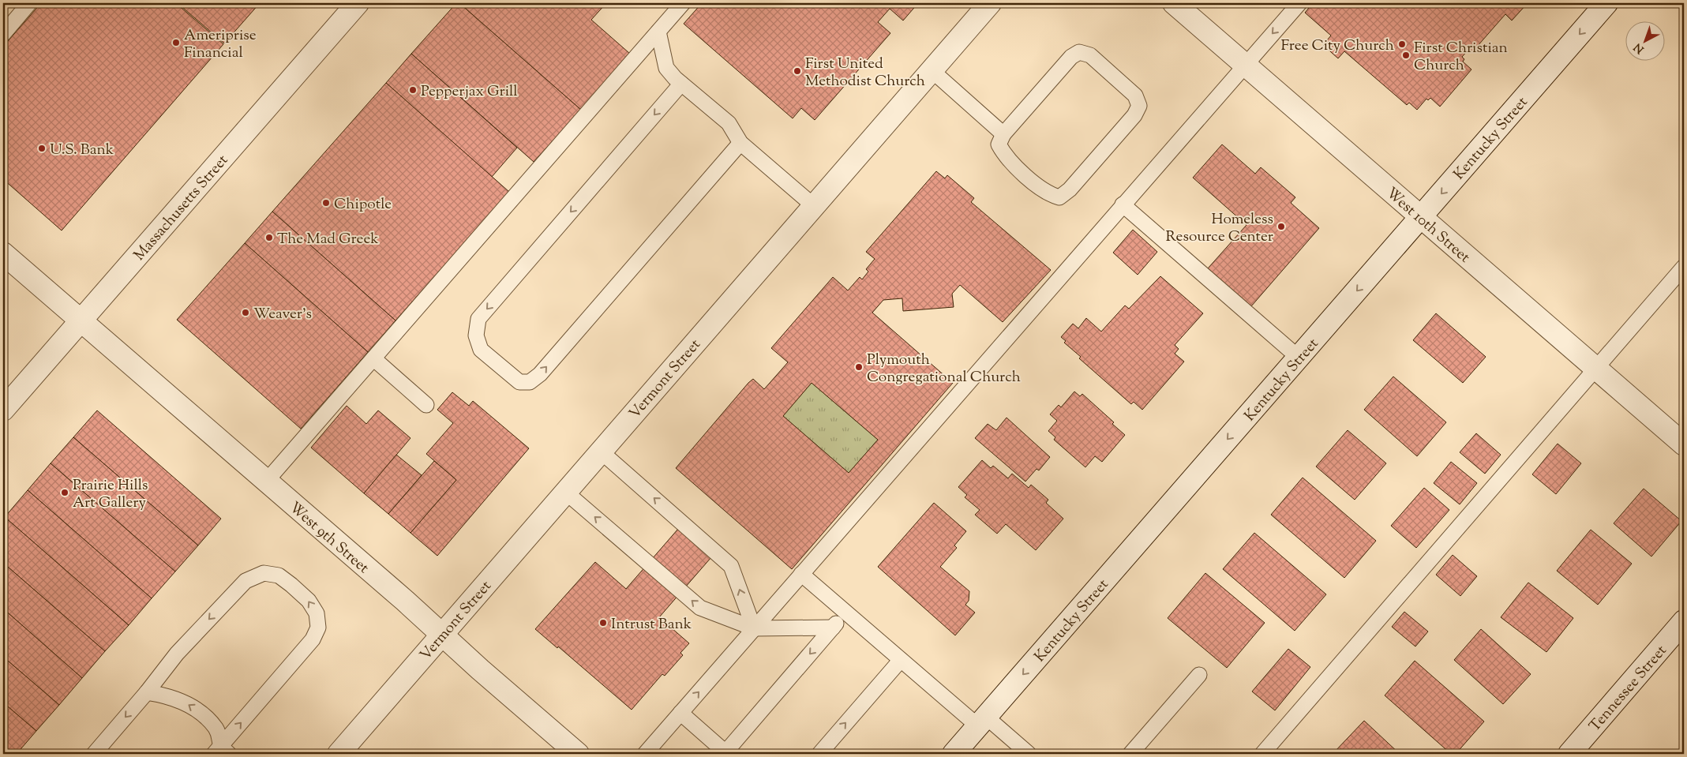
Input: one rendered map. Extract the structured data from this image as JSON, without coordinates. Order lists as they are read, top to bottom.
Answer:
{
  "streets": {
    "street": [
      "Kentucky Street",
      "Massachusetts Street",
      "West 10th Street",
      "Vermont Street",
      "West 9th Street",
      "Tennessee Street"
    ]
  },
  "crossings": [
    ["Kentucky Street", "West 10th Street"],
    ["Massachusetts Street", "West 9th Street"],
    ["Vermont Street", "West 9th Street"]
  ],
  "one_way": ["Kentucky Street"],
  "places": [
    "Ameriprise Financial",
    "Free City Church",
    "First Christian Church",
    "First United Methodist Church",
    "Pepperjax Grill",
    "U.S. Bank",
    "Chipotle",
    "Homeless Resource Center",
    "The Mad Greek",
    "Weaver's",
    "Plymouth Congregational Church",
    "Prairie Hills Art Gallery",
    "Intrust Bank"
  ],
  "north": "bottom left"
}
